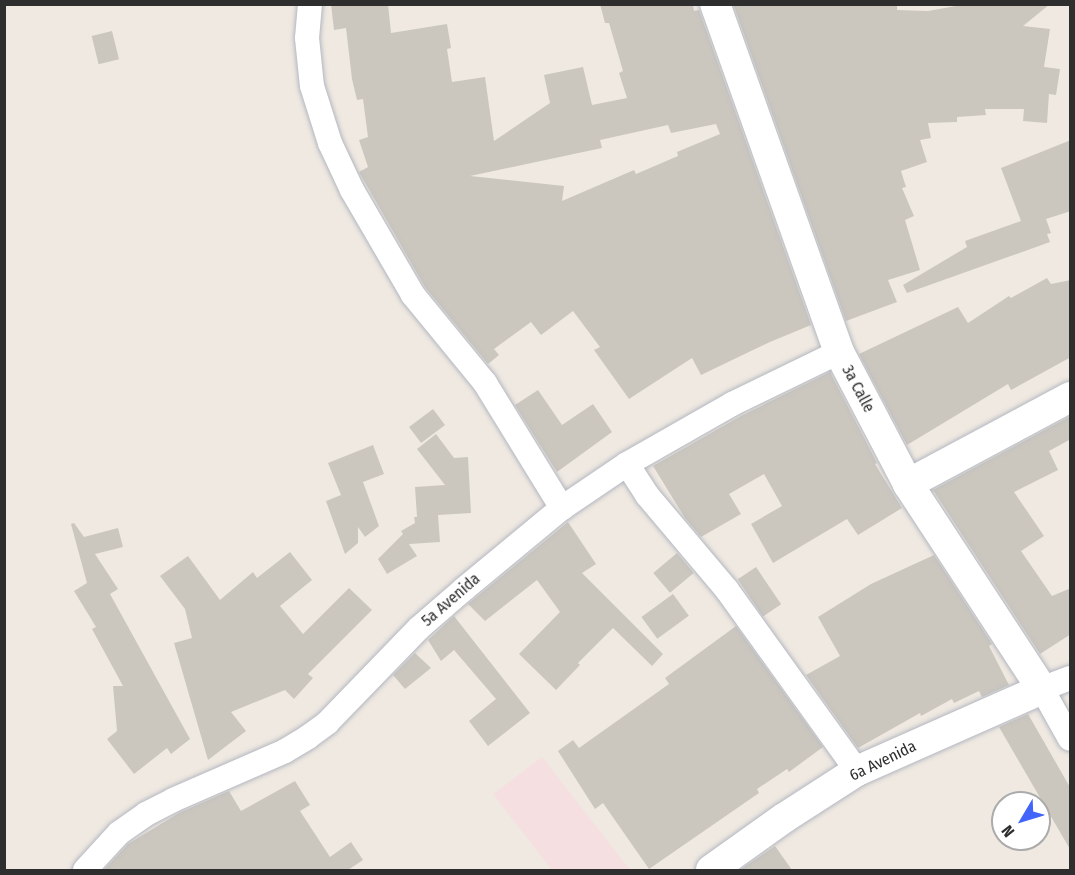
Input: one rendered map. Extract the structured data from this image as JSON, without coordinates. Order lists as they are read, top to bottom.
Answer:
{
  "streets": {
    "street": ["3a Calle", "5a Avenida", "6a Avenida"]
  },
  "crossings": [
    ["3a Calle", "5a Avenida"],
    ["3a Calle", "6a Avenida"]
  ],
  "north": "bottom left"
}
